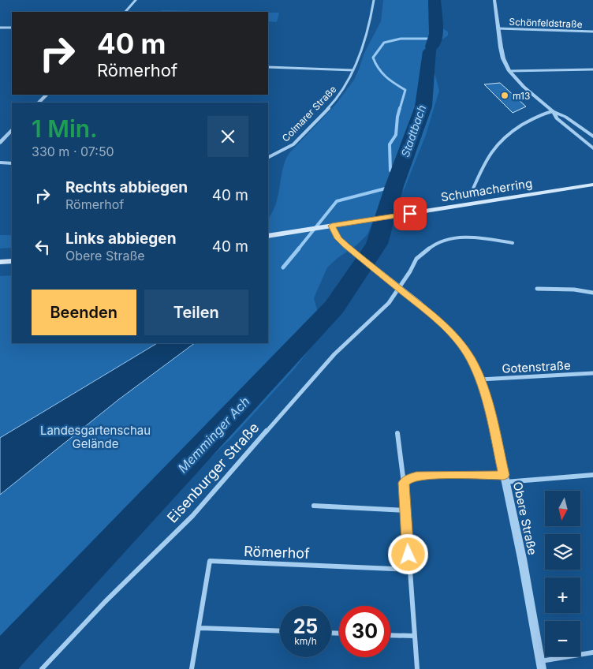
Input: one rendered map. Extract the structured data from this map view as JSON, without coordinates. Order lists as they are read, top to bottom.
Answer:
{
  "streets": {
    "main road": ["Schumacherring"],
    "street": [
      "Schönfeldstraße",
      "Colmarer Straße",
      "Gotenstraße",
      "Eisenburger Straße",
      "Obere Straße",
      "Römerhof"
    ]
  },
  "crossings": [
    ["Schumacherring", "Obere Straße"],
    ["Gotenstraße", "Obere Straße"],
    ["Eisenburger Straße", "Obere Straße"]
  ],
  "water": ["Stadtbach", "Memminger Ach"],
  "parks": ["Landesgartenschau Gelände"],
  "places": ["m13"],
  "north": "bottom",
  "page": {
    "turn": ["40 m", "Römerhof"],
    "heading": ["1 Min.", "330 m · 07:50"],
    "list": [
      {
        "name": "Rechts abbiegen",
        "note": "Römerhof",
        "value": "40 m"
      },
      {
        "name": "Links abbiegen",
        "note": "Obere Straße",
        "value": "40 m"
      }
    ],
    "buttons": ["Beenden", "Teilen"],
    "map_buttons": ["+", "−"],
    "speed": "25 km/h",
    "limit": "30"
  }
}
